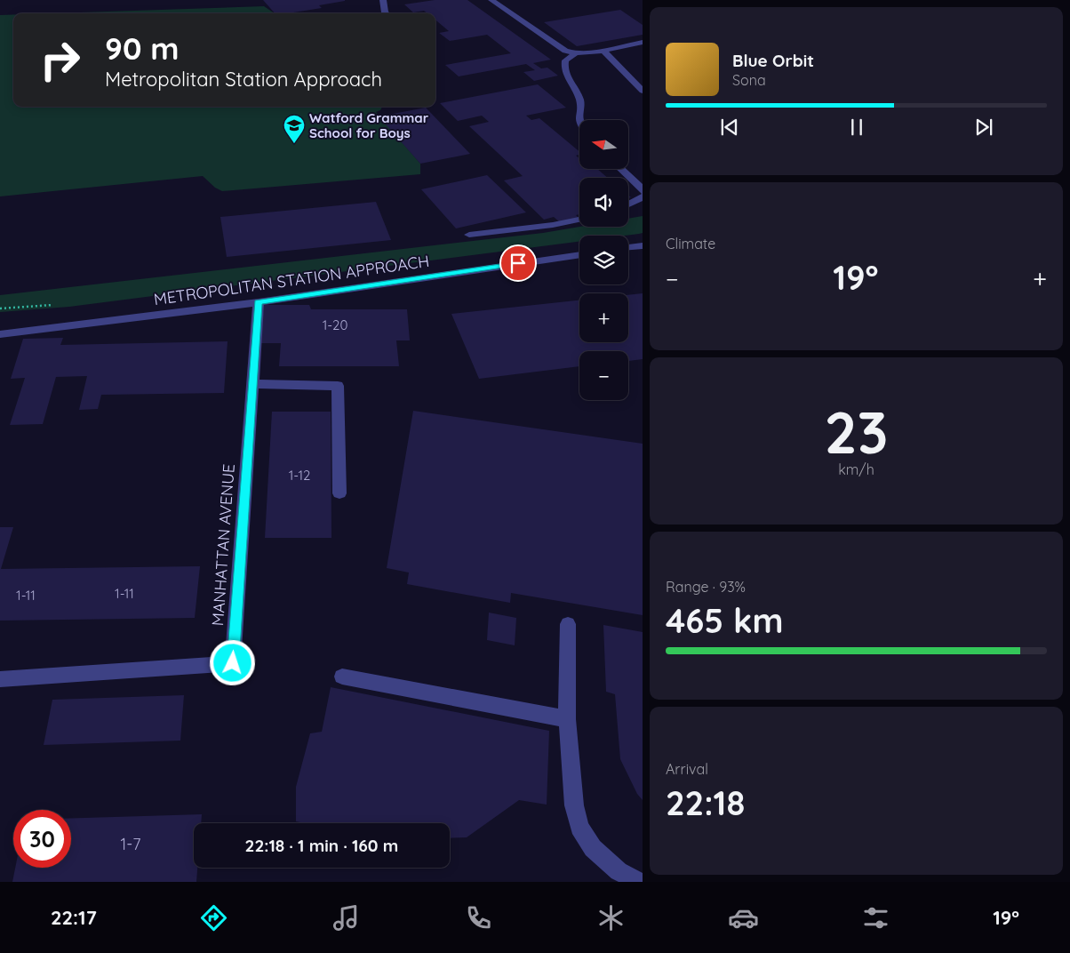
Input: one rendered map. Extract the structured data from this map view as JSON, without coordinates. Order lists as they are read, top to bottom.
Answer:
{
  "streets": {
    "street": ["METROPOLITAN STATION APPROACH", "MANHATTAN AVENUE"]
  },
  "crossings": [
    ["METROPOLITAN STATION APPROACH", "MANHATTAN AVENUE"]
  ],
  "places": {
    "school or university": ["Watford Grammar School for Boys"]
  },
  "house_numbers": [
    "1-20",
    "1-12",
    "1-11",
    "1-11",
    "1-7"
  ],
  "north": "left",
  "page": {
    "turn": ["90 m", "Metropolitan Station Approach"],
    "song": ["Blue Orbit", "Sona"],
    "map_buttons": ["+", "−"],
    "tile": [
      "Climate",
      ["23", "km/h"],
      ["Range · 93%", "465 km"],
      ["Arrival", "22:18"]
    ],
    "heat": ["−", "19°", "+"],
    "limit": "30",
    "trip": "22:18 · 1 min · 160 m",
    "tabs": ["22:17", "19°"]
  }
}
